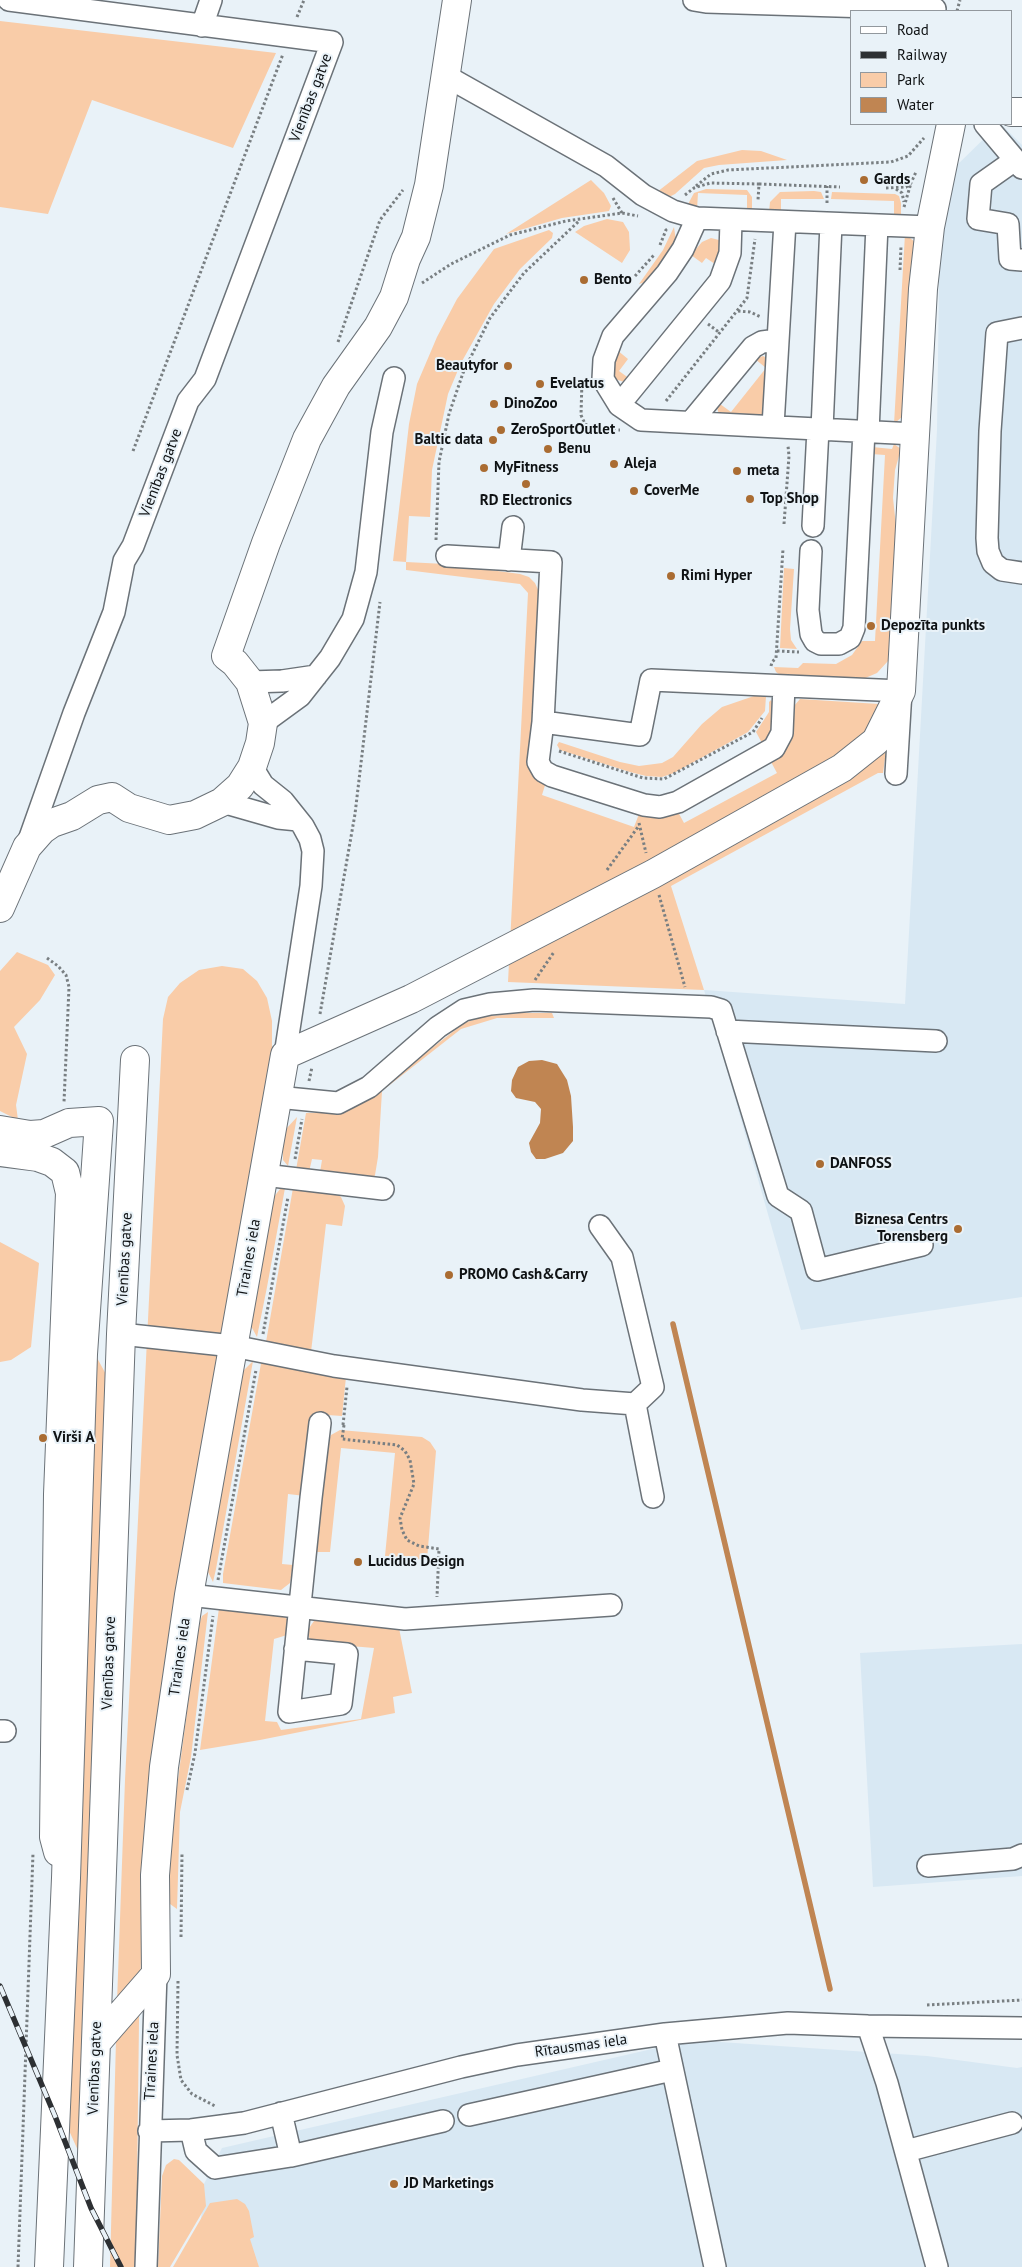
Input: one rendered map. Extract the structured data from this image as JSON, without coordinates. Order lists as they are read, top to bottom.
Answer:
{
  "streets": {
    "main road": ["Vienības gatve", "Tīraines iela"],
    "street": ["Rītausmas iela"]
  },
  "crossings": [
    ["Tīraines iela", "Rītausmas iela"]
  ],
  "places": [
    "Gards",
    "Bento",
    "Beautyfor",
    "Evelatus",
    "DinoZoo",
    "ZeroSportOutlet",
    "Baltic data",
    "Benu",
    "Aleja",
    "MyFitness",
    "meta",
    "RD Electronics",
    "CoverMe",
    "Top Shop",
    "Rimi Hyper",
    "Depozīta punkts",
    "DANFOSS",
    "Biznesa Centrs Torensberg",
    "PROMO Cash&Carry",
    "Virši A",
    "Lucidus Design",
    "JD Marketings"
  ],
  "legend": [
    "Road",
    "Railway",
    "Park",
    "Water"
  ]
}
